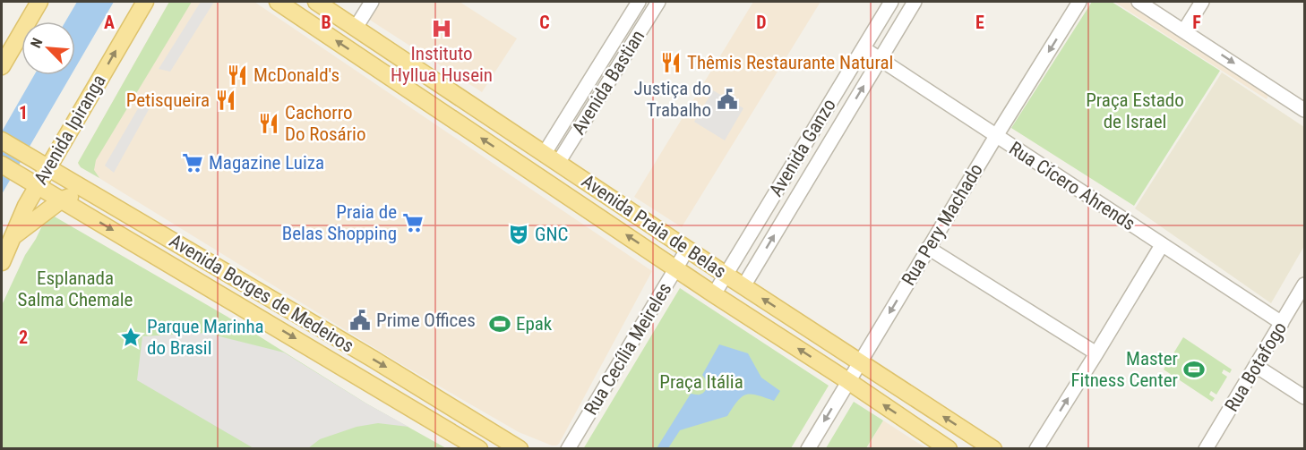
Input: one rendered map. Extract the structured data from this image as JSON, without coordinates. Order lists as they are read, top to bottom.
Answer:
{
  "streets": {
    "main road": ["Avenida Ipiranga", "Avenida Praia de Belas", "Avenida Borges de Medeiros"],
    "street": [
      "Avenida Bastian",
      "Avenida Ganzo",
      "Rua Cícero Ahrends",
      "Rua Pery Machado",
      "Rua Cecília Meireles",
      "Rua Botafogo"
    ]
  },
  "crossings": [
    ["Avenida Bastian", "Avenida Praia de Belas"],
    ["Avenida Ipiranga", "Avenida Borges de Medeiros"],
    ["Avenida Ganzo", "Rua Cícero Ahrends"],
    ["Avenida Ganzo", "Avenida Praia de Belas"],
    ["Rua Cícero Ahrends", "Rua Pery Machado"],
    ["Rua Cícero Ahrends", "Rua Botafogo"],
    ["Rua Pery Machado", "Avenida Praia de Belas"],
    ["Avenida Praia de Belas", "Rua Cecília Meireles"]
  ],
  "one_way": ["Rua Pery Machado", "Avenida Borges de Medeiros"],
  "parks": ["Praça Estado de Israel", "Esplanada Salma Chemale", "Praça Itália"],
  "places": {
    "hospital": ["Instituto Hyllua Husein"],
    "restaurant": [
      "Thêmis Restaurante Natural",
      "McDonald's",
      "Petisqueira",
      "Cachorro Do Rosário"
    ],
    "public building": ["Justiça do Trabalho", "Prime Offices"],
    "supermarket": ["Magazine Luiza", "Praia de Belas Shopping"],
    "theatre": ["GNC"],
    "sports": ["Epak", "Master Fitness Center"],
    "place": ["Parque Marinha do Brasil"]
  },
  "north": "top left",
  "grid": {
    "columns": [
      "A",
      "B",
      "C",
      "D",
      "E",
      "F"
    ],
    "rows": ["1", "2"]
  }
}
